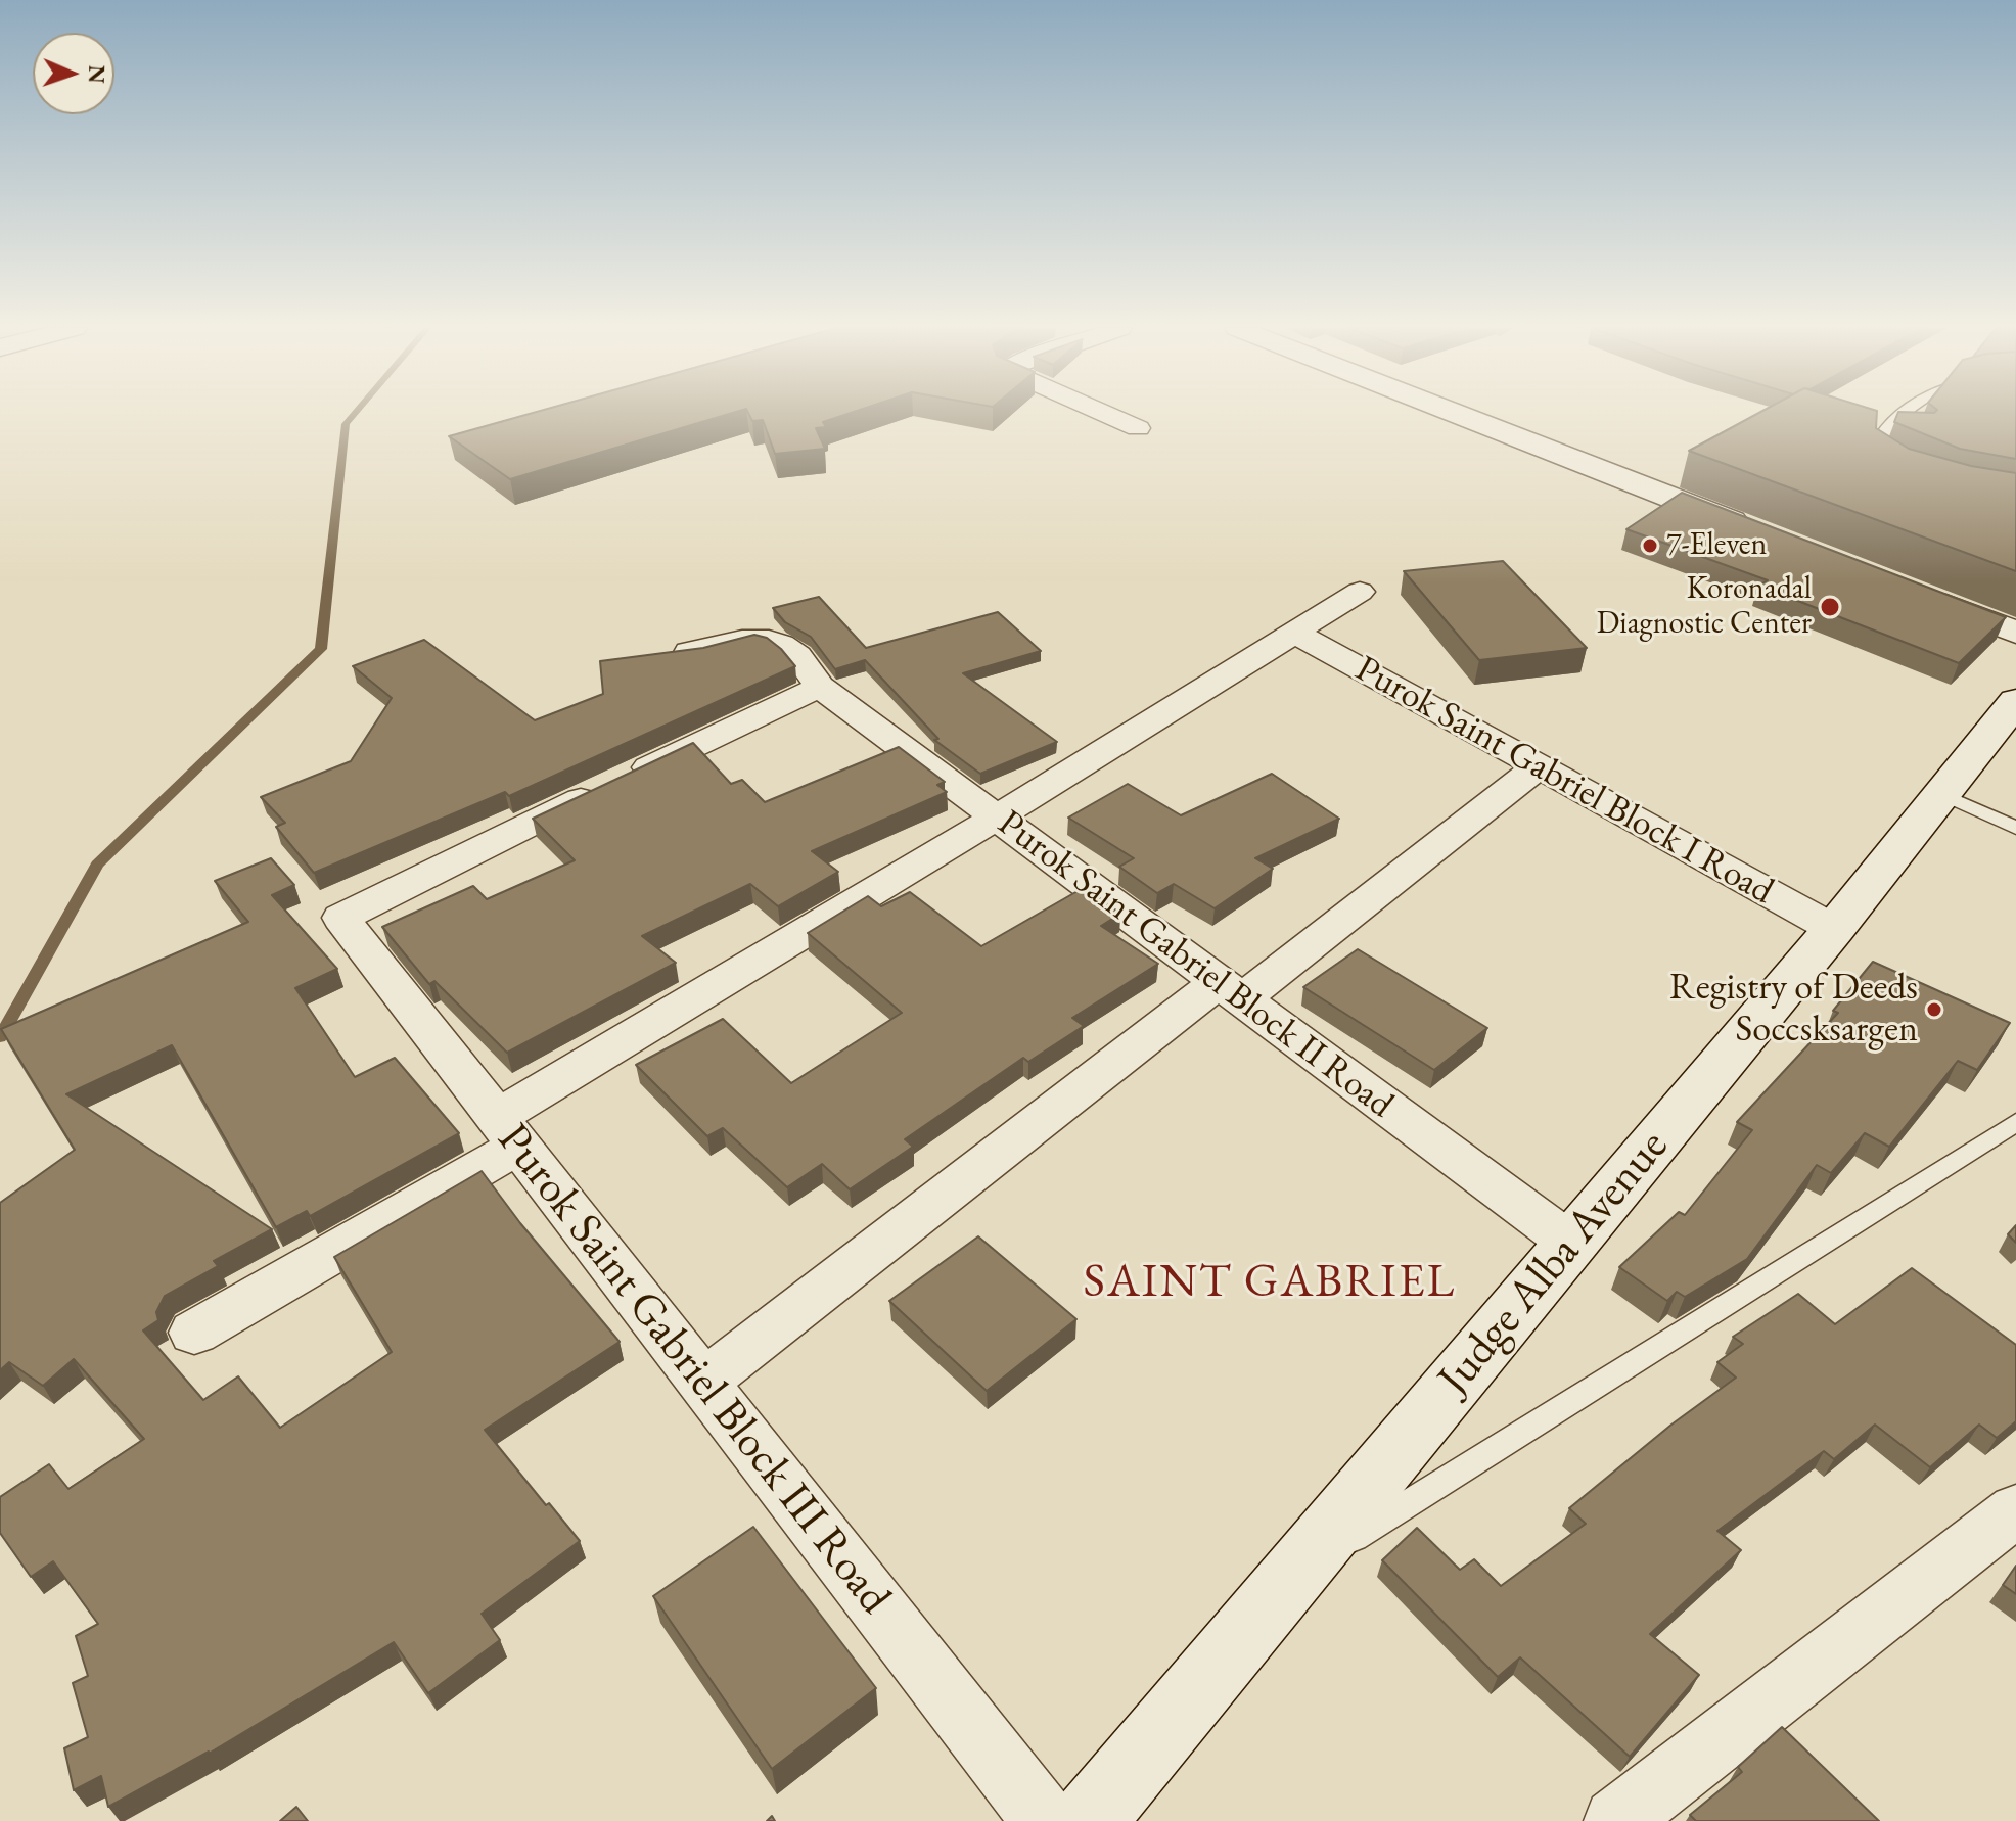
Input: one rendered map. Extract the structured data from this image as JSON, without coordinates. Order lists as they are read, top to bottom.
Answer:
{
  "streets": {
    "main road": ["Judge Alba Avenue"],
    "street": ["Purok Saint Gabriel Block I Road", "Purok Saint Gabriel Block II Road", "Purok Saint Gabriel Block III Road"]
  },
  "crossings": [
    ["Purok Saint Gabriel Block I Road", "Judge Alba Avenue"],
    ["Purok Saint Gabriel Block II Road", "Judge Alba Avenue"],
    ["Purok Saint Gabriel Block II Road", "Purok Saint Gabriel Block III Road"]
  ],
  "districts": ["SAINT GABRIEL"],
  "places": ["7-Eleven", "Koronadal Diagnostic Center", "Registry of Deeds Soccsksargen"],
  "north": "right"
}
